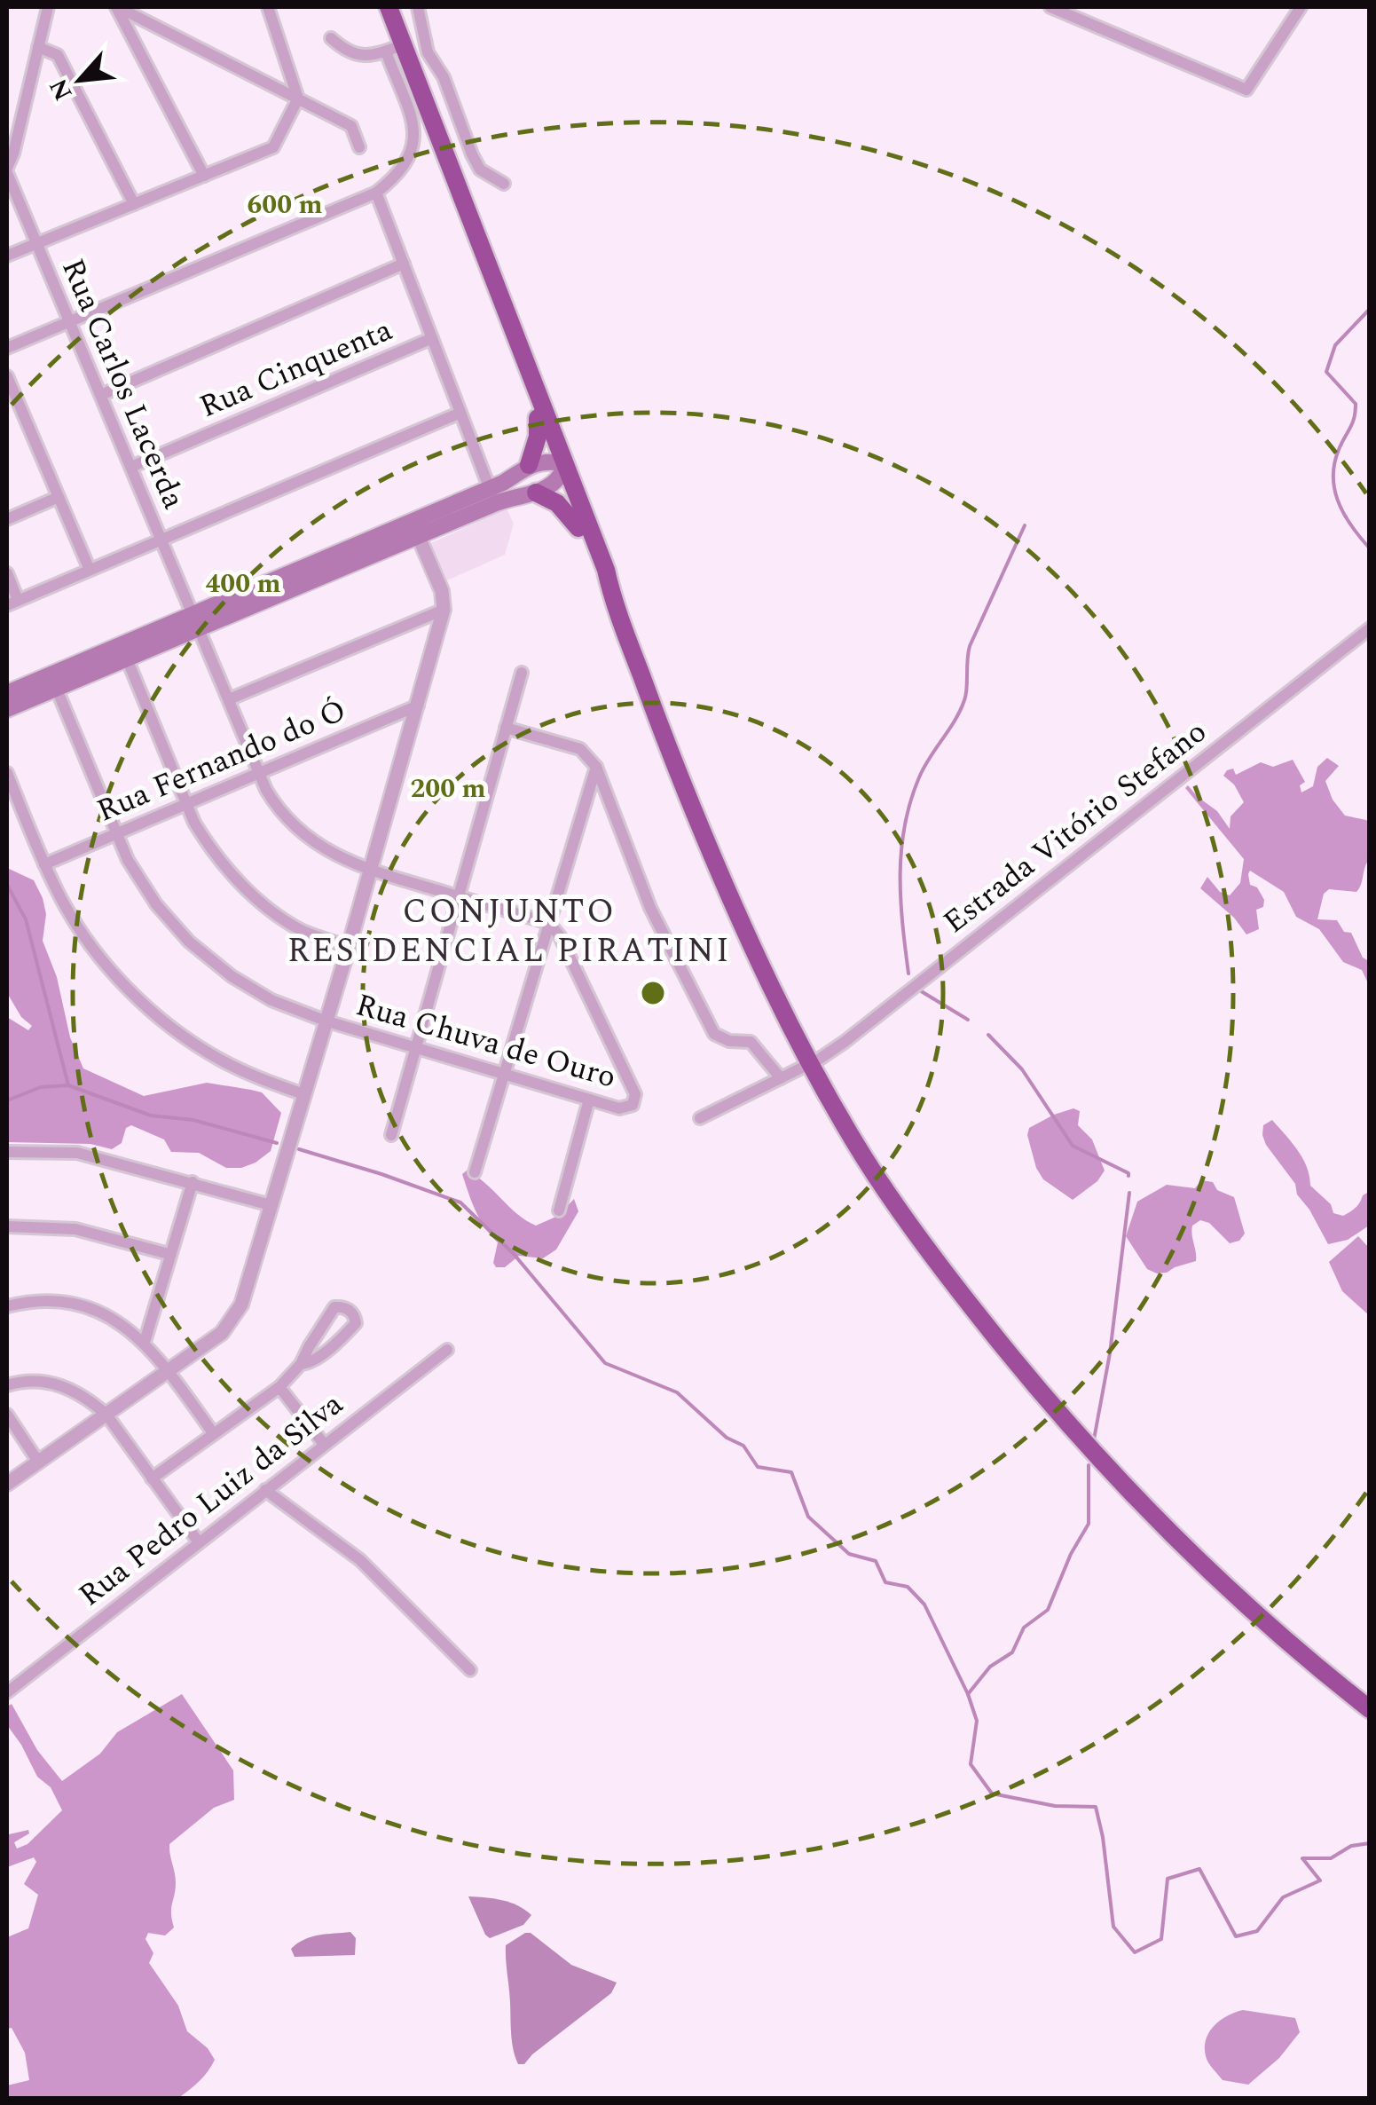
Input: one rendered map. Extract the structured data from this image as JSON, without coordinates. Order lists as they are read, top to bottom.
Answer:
{
  "streets": {
    "street": [
      "Rua Cinquenta",
      "Rua Carlos Lacerda",
      "Rua Fernando do Ó",
      "Estrada Vitório Stefano",
      "Rua Chuva de Ouro",
      "Rua Pedro Luiz da Silva"
    ]
  },
  "crossings": [
    ["Rua Cinquenta", "Rua Carlos Lacerda"],
    ["Rua Carlos Lacerda", "Rua Fernando do Ó"],
    ["Rua Carlos Lacerda", "Rua Chuva de Ouro"],
    ["Rua Fernando do Ó", "Rua Chuva de Ouro"]
  ],
  "districts": ["CONJUNTO RESIDENCIAL PIRATINI"],
  "north": "bottom left",
  "rings": ["600 m", "400 m", "200 m"]
}
